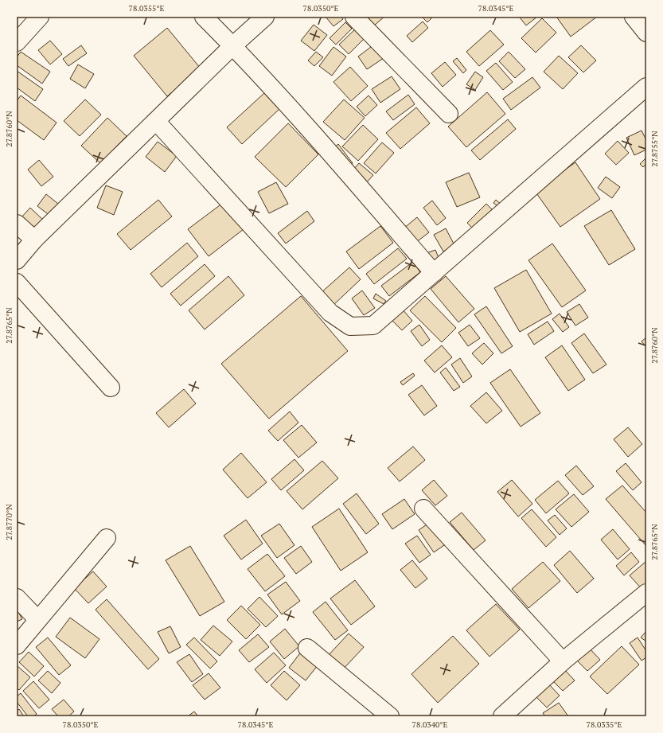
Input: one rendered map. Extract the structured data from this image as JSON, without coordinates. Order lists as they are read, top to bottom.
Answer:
{
  "coordinates": [
    "78.0355°E",
    "78.0350°E",
    "78.0345°E",
    "27.8760°N",
    "27.8755°N",
    "27.8765°N",
    "27.8770°N",
    "78.0340°E",
    "78.0335°E"
  ]
}
